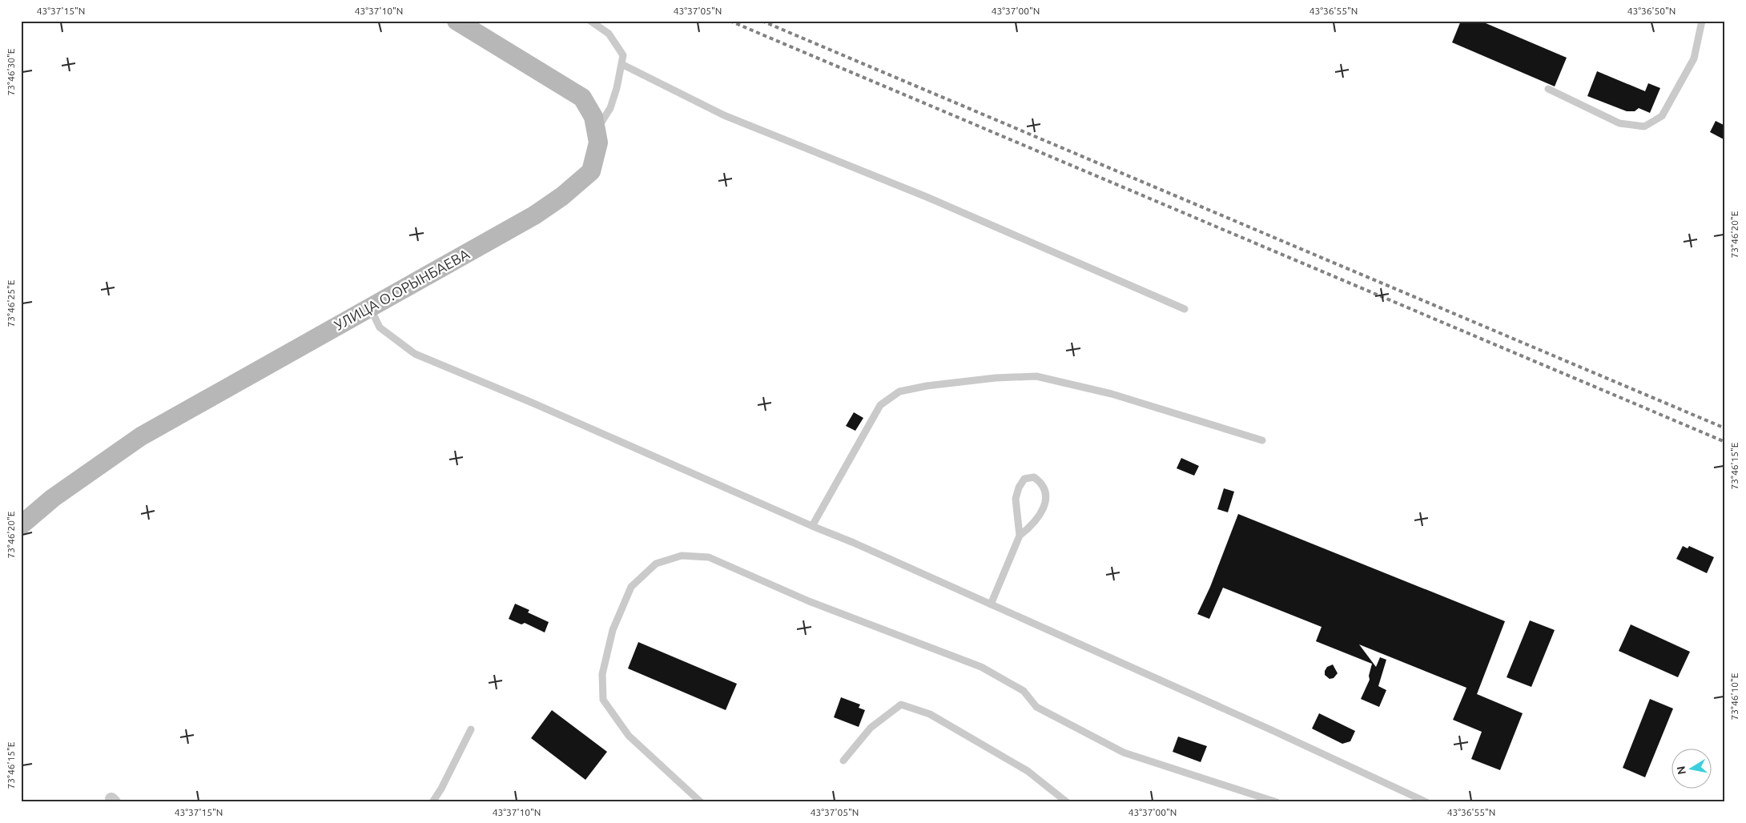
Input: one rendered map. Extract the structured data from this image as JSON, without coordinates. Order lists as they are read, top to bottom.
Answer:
{
  "streets": {
    "street": ["УЛИЦА О.ОРЫНБАЕВА"]
  },
  "north": "left",
  "coordinates": [
    "43°37'15\"N",
    "43°37'10\"N",
    "43°37'05\"N",
    "43°37'00\"N",
    "43°36'55\"N",
    "43°36'50\"N",
    "73°46'30\"E",
    "73°46'20\"E",
    "73°46'25\"E",
    "73°46'15\"E",
    "73°46'10\"E"
  ]
}
